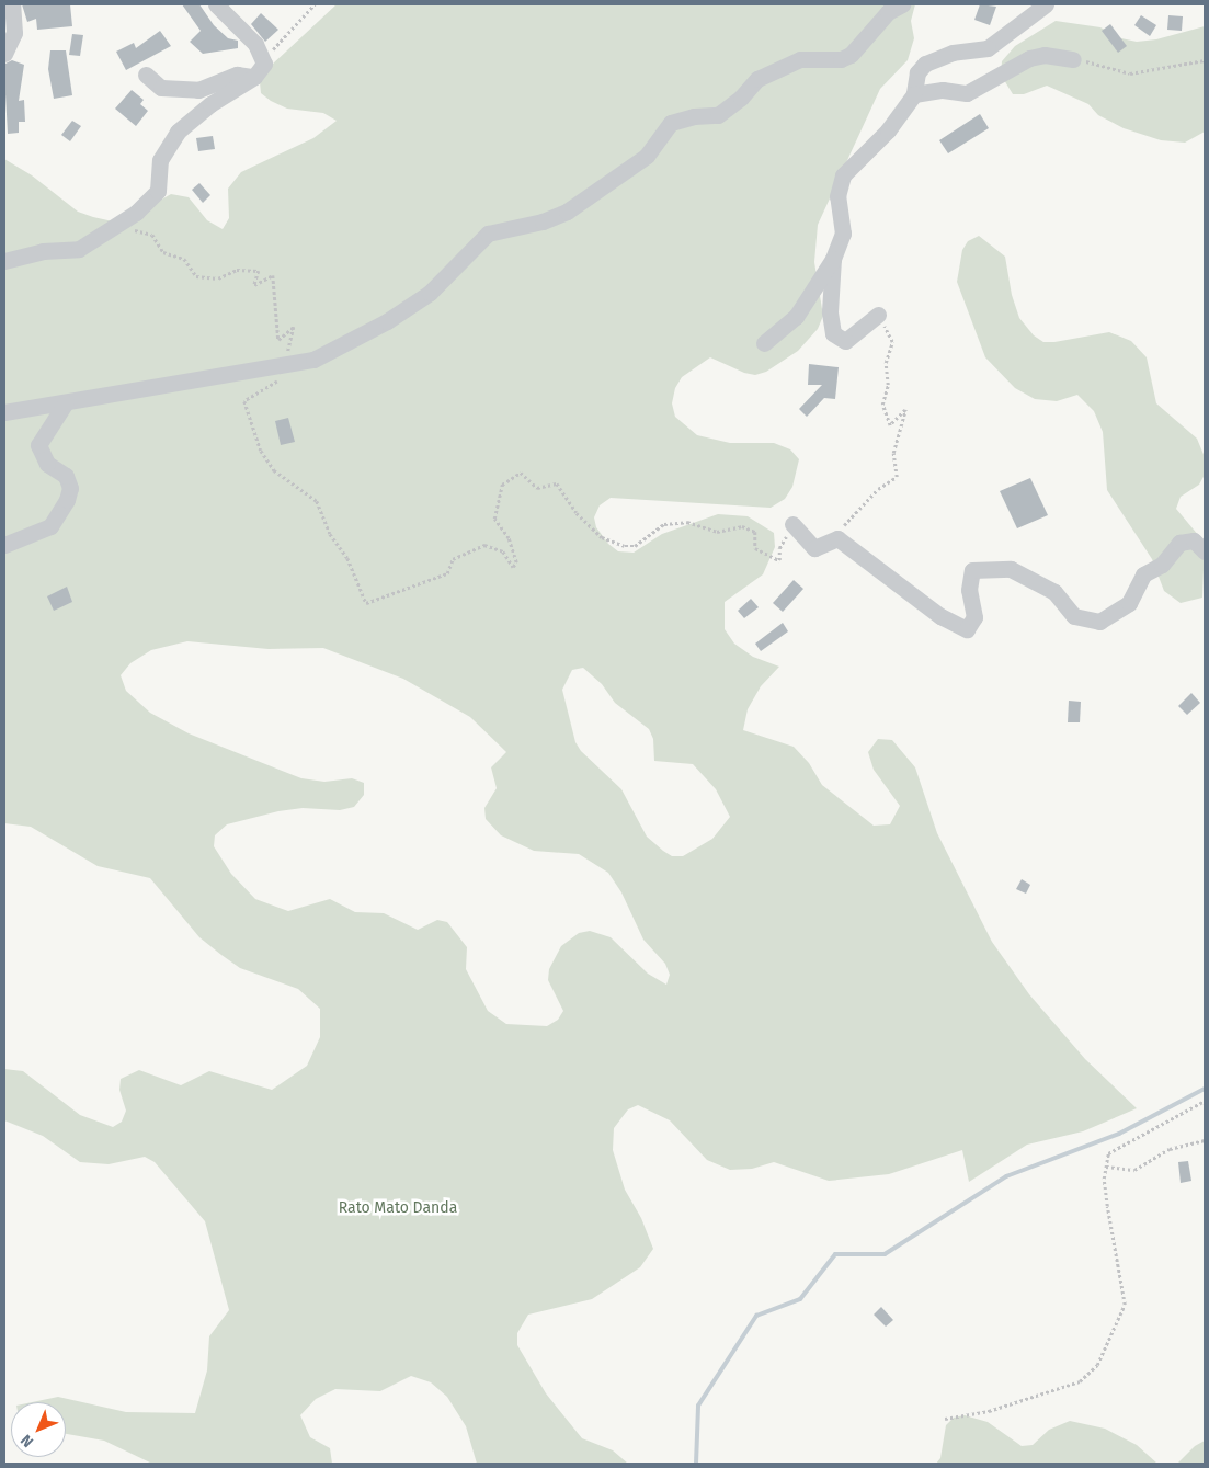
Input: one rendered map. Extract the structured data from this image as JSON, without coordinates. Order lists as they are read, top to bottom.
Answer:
{
  "parks": ["Rato Mato Danda"],
  "north": "bottom left"
}
